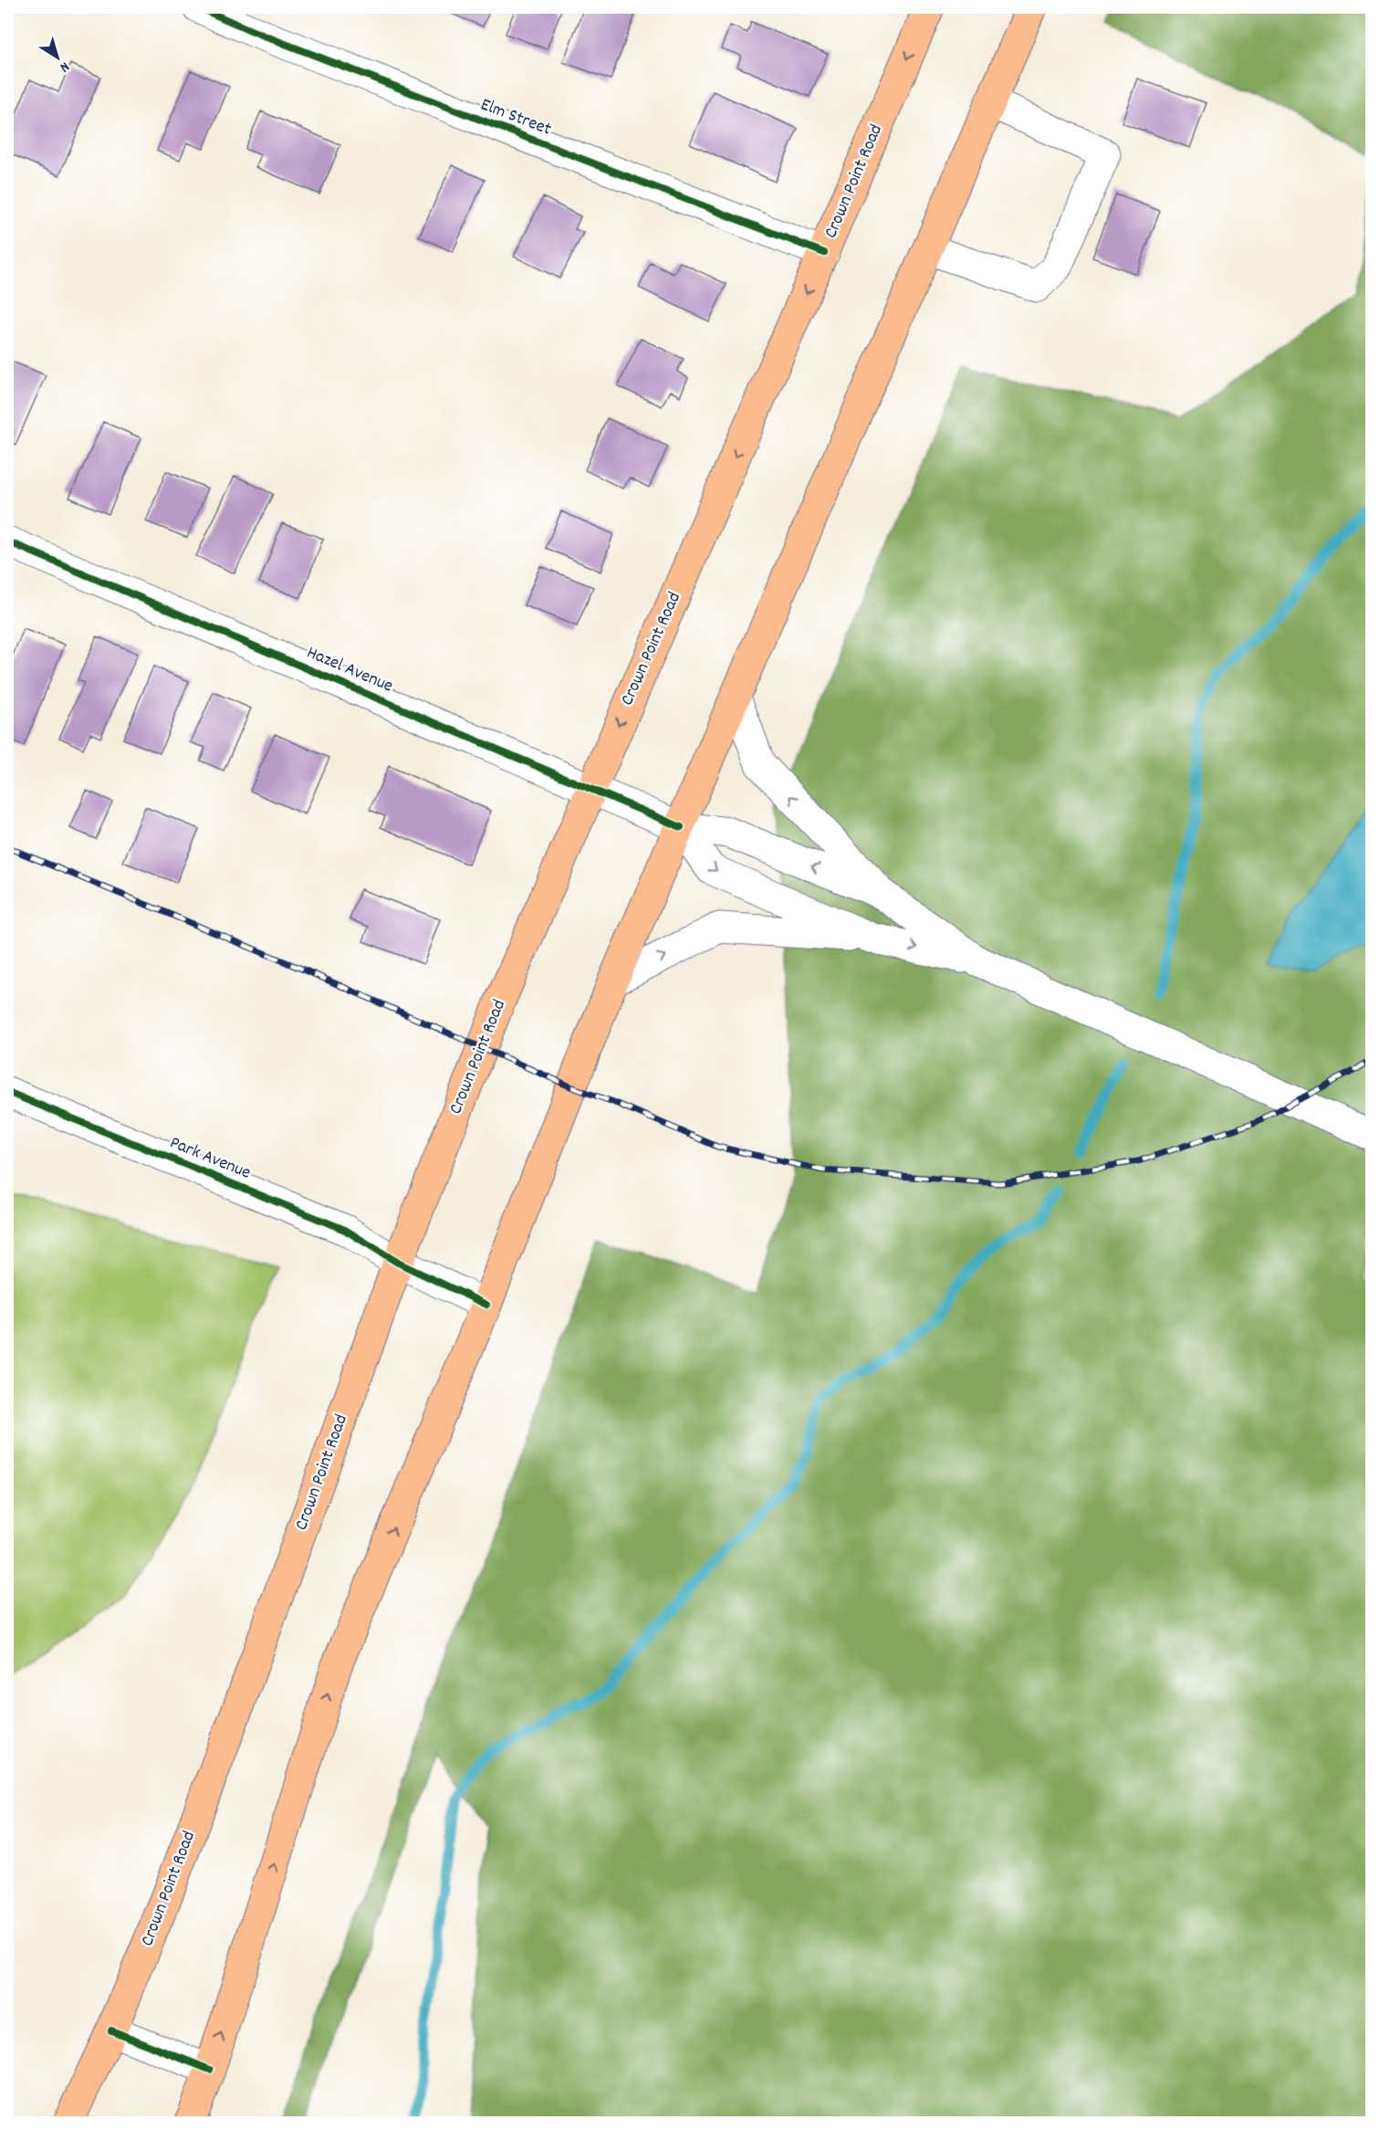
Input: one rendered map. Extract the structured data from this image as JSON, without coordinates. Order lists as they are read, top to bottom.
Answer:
{
  "streets": {
    "highway": ["Crown Point Road"],
    "street": ["Elm Street", "Hazel Avenue", "Park Avenue"]
  },
  "crossings": [
    ["Elm Street", "Crown Point Road"],
    ["Crown Point Road", "Hazel Avenue"],
    ["Crown Point Road", "Park Avenue"]
  ],
  "north": "bottom right"
}
